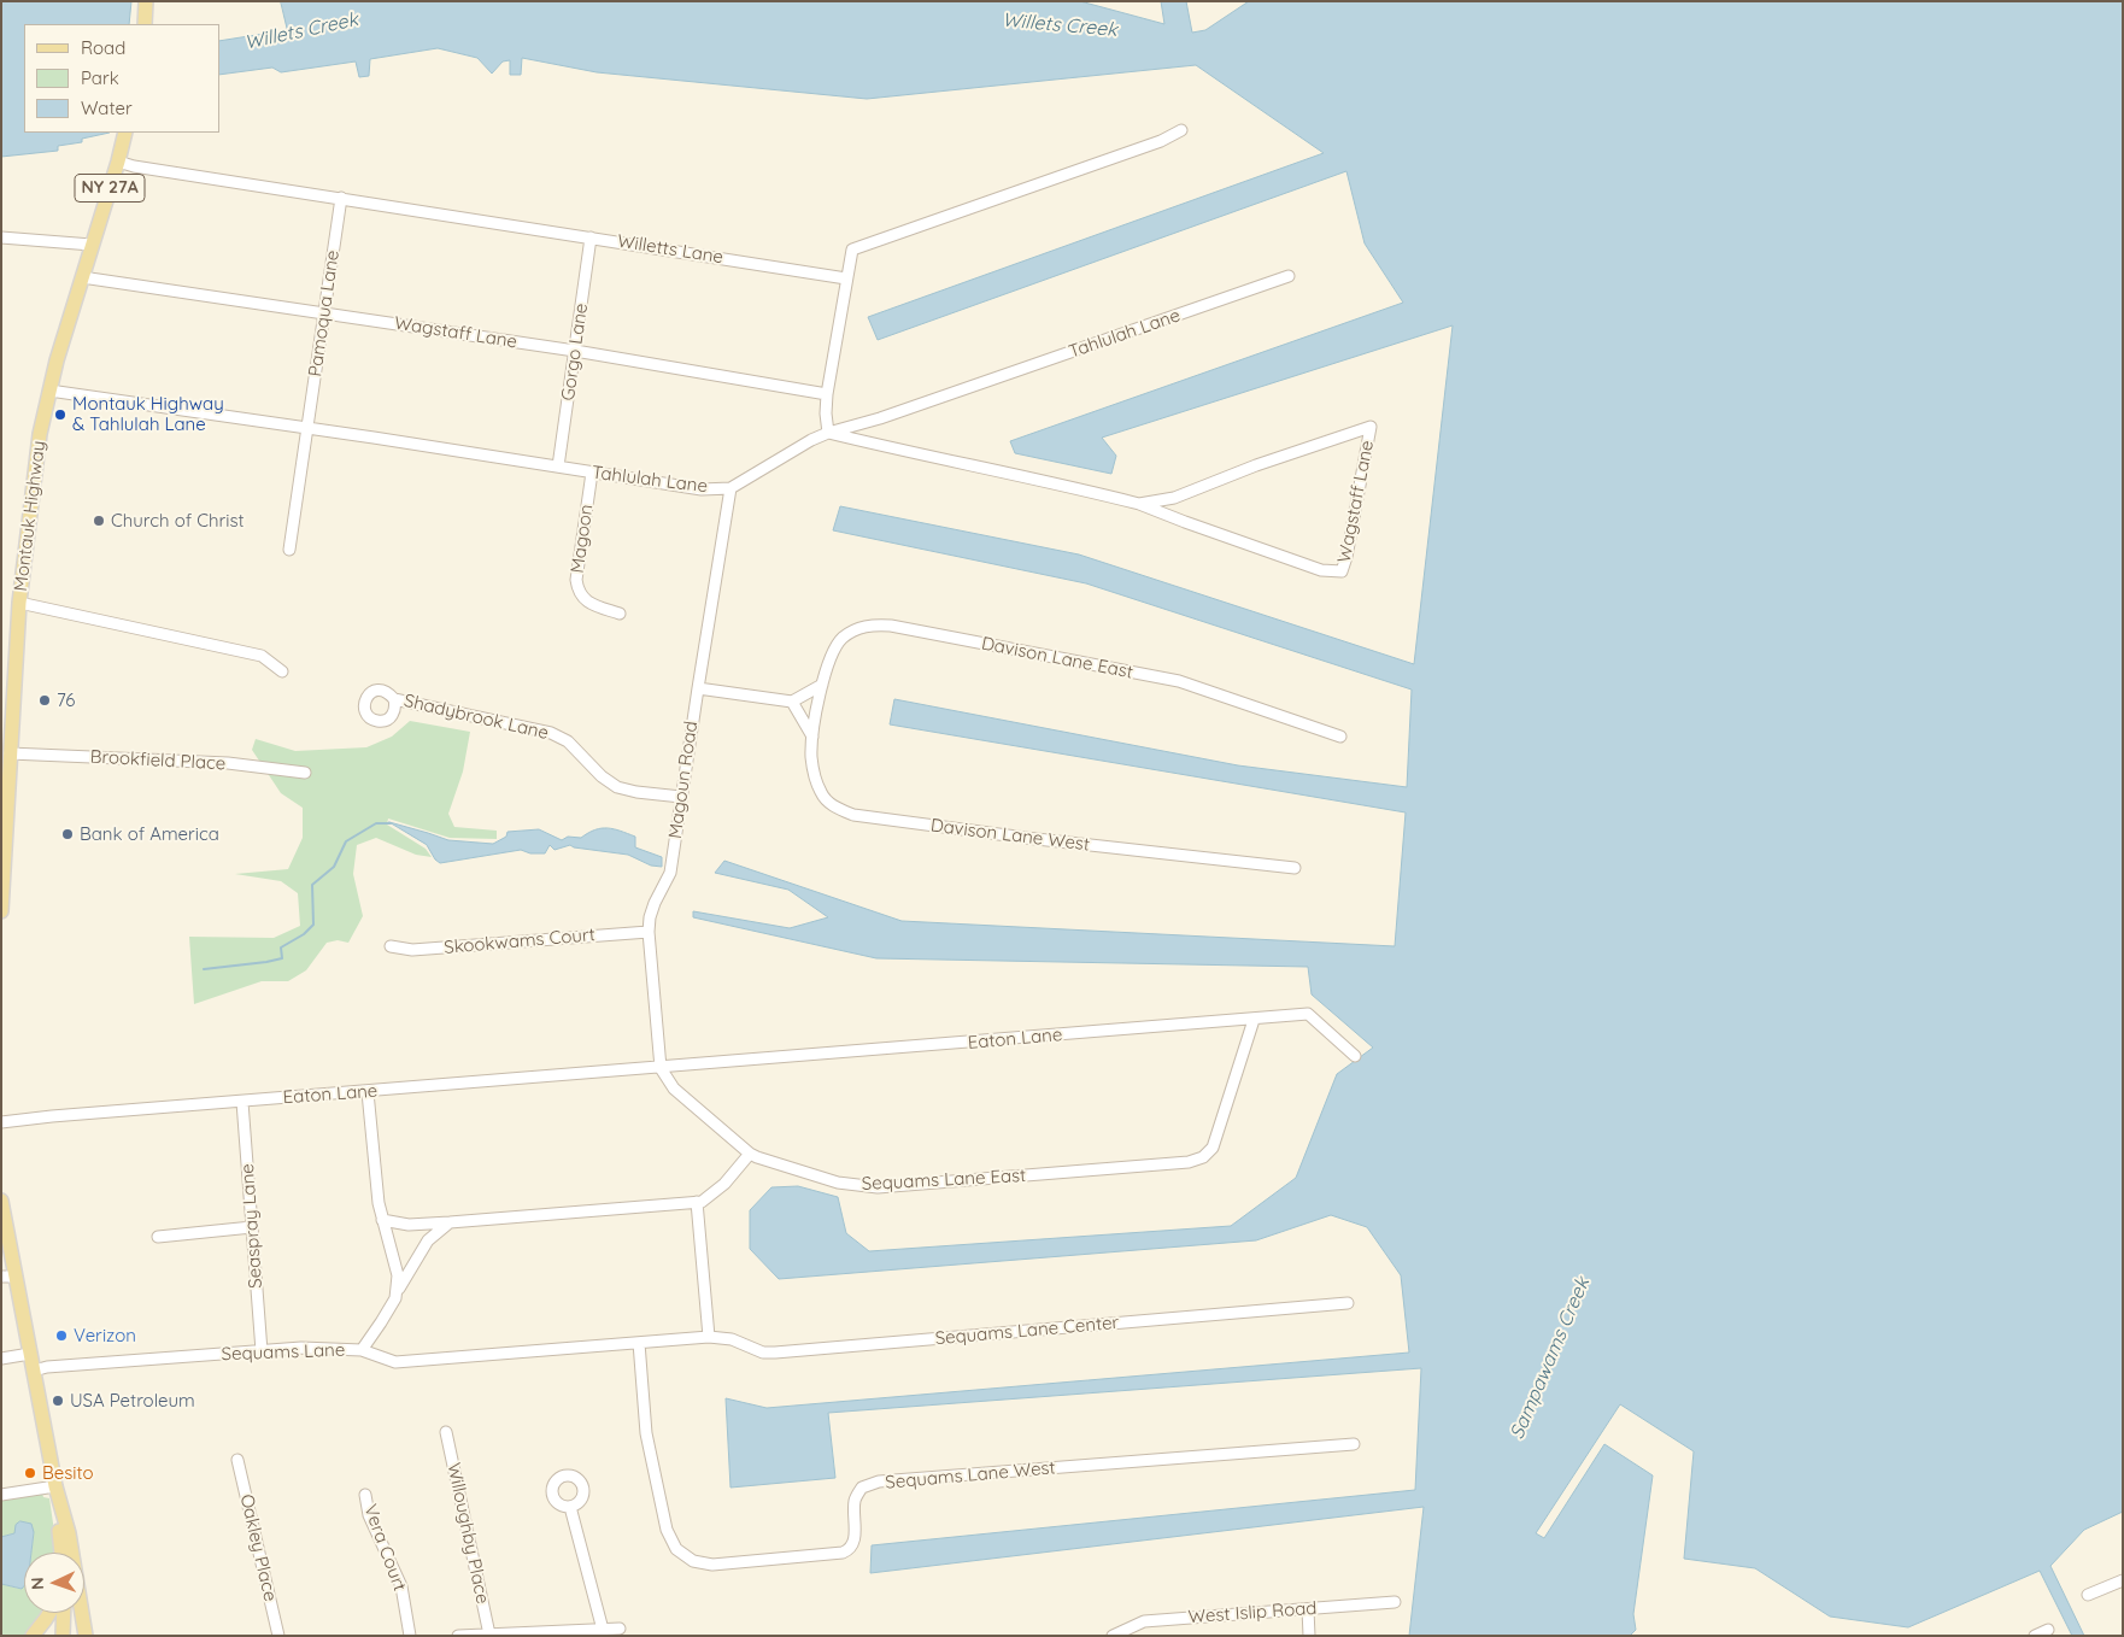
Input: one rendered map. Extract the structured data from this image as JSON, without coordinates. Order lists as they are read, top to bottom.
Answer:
{
  "streets": {
    "main road": ["NY 27A", "Montauk Highway"],
    "street": [
      "Willetts Lane",
      "Pamoqua Lane",
      "Wagstaff Lane",
      "Tahlulah Lane",
      "Gorgo Lane",
      "Magoon",
      "Davison Lane East",
      "Shadybrook Lane",
      "Brookfield Place",
      "Magoun Road",
      "Davison Lane West",
      "Skookwams Court",
      "Eaton Lane",
      "Sequams Lane East",
      "Seaspray Lane",
      "Sequams Lane Center",
      "Sequams Lane",
      "Sequams Lane West",
      "Willoughby Place",
      "Oakley Place",
      "Vera Court",
      "West Islip Road"
    ]
  },
  "crossings": [
    ["Willetts Lane", "Pamoqua Lane"],
    ["Willetts Lane", "Gorgo Lane"],
    ["Willetts Lane", "Montauk Highway"],
    ["Pamoqua Lane", "Wagstaff Lane"],
    ["Pamoqua Lane", "Tahlulah Lane"],
    ["Wagstaff Lane", "Tahlulah Lane"],
    ["Wagstaff Lane", "Gorgo Lane"],
    ["Wagstaff Lane", "Montauk Highway"],
    ["Tahlulah Lane", "Gorgo Lane"],
    ["Tahlulah Lane", "Montauk Highway"],
    ["Tahlulah Lane", "Magoon"],
    ["Tahlulah Lane", "Magoun Road"],
    ["Montauk Highway", "Brookfield Place"],
    ["Davison Lane East", "Davison Lane West"],
    ["Shadybrook Lane", "Magoun Road"],
    ["Magoun Road", "Skookwams Court"],
    ["Magoun Road", "Eaton Lane"],
    ["Eaton Lane", "Sequams Lane East"],
    ["Eaton Lane", "Seaspray Lane"],
    ["Seaspray Lane", "Sequams Lane"],
    ["Sequams Lane Center", "Sequams Lane"],
    ["Sequams Lane Center", "Sequams Lane West"],
    ["Sequams Lane", "Sequams Lane West"]
  ],
  "water": ["Willets Creek", "Sampawams Creek"],
  "places": [
    "Montauk Highway & Tahlulah Lane",
    "Church of Christ",
    "76",
    "Bank of America",
    "Verizon",
    "USA Petroleum",
    "Besito"
  ],
  "legend": ["Road", "Park", "Water"],
  "north": "left"
}
